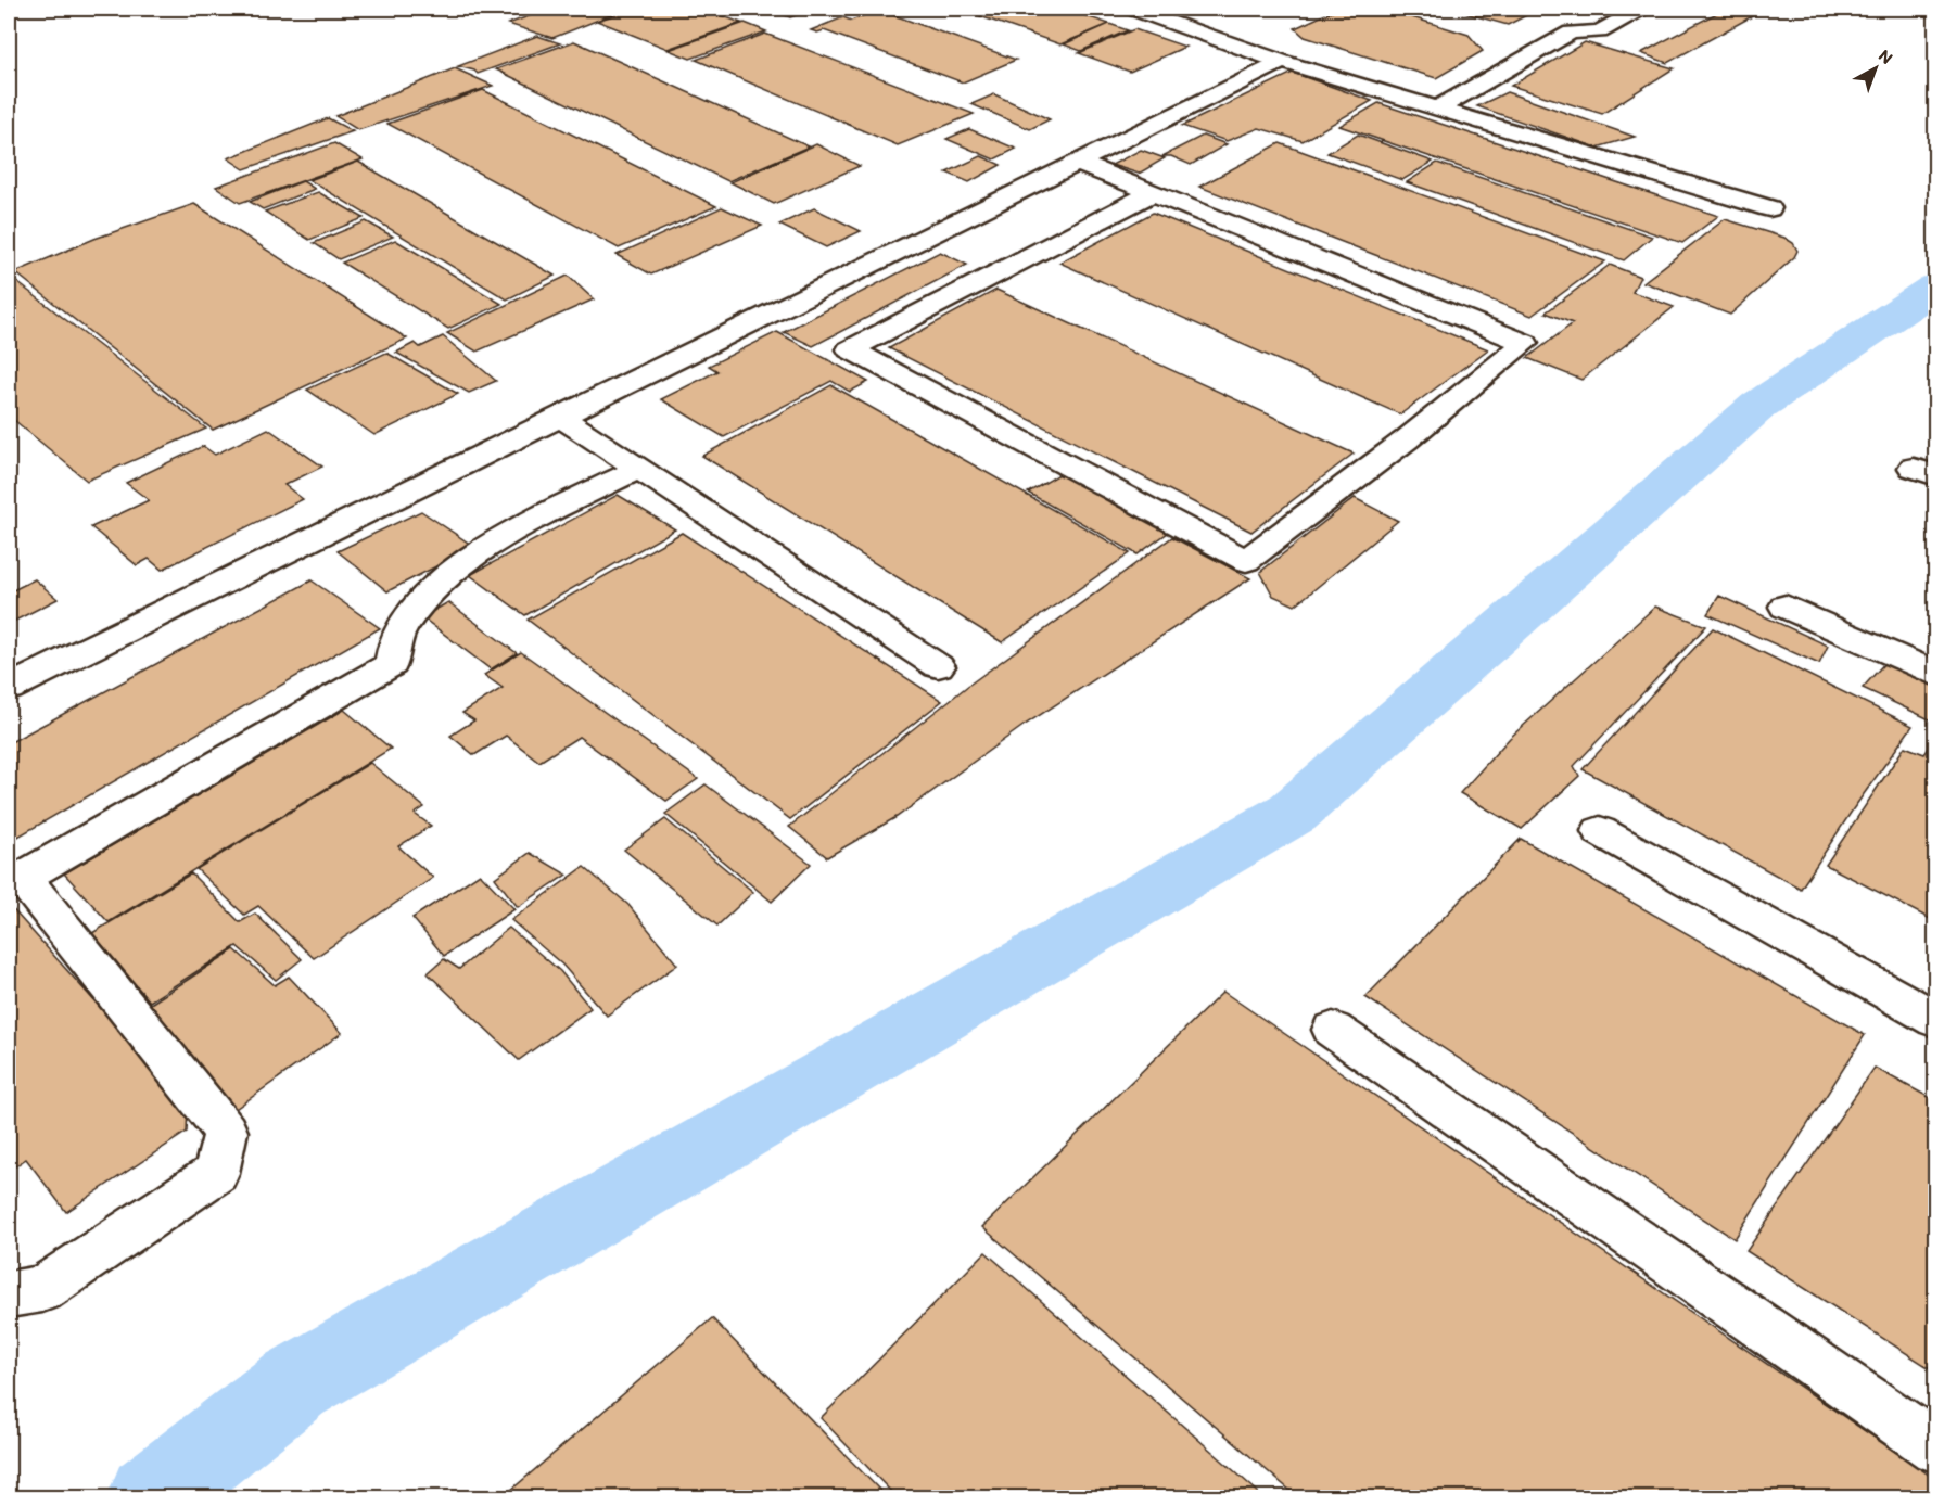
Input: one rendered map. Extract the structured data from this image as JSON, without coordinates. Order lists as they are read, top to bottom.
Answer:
{
  "north": "top right"
}
